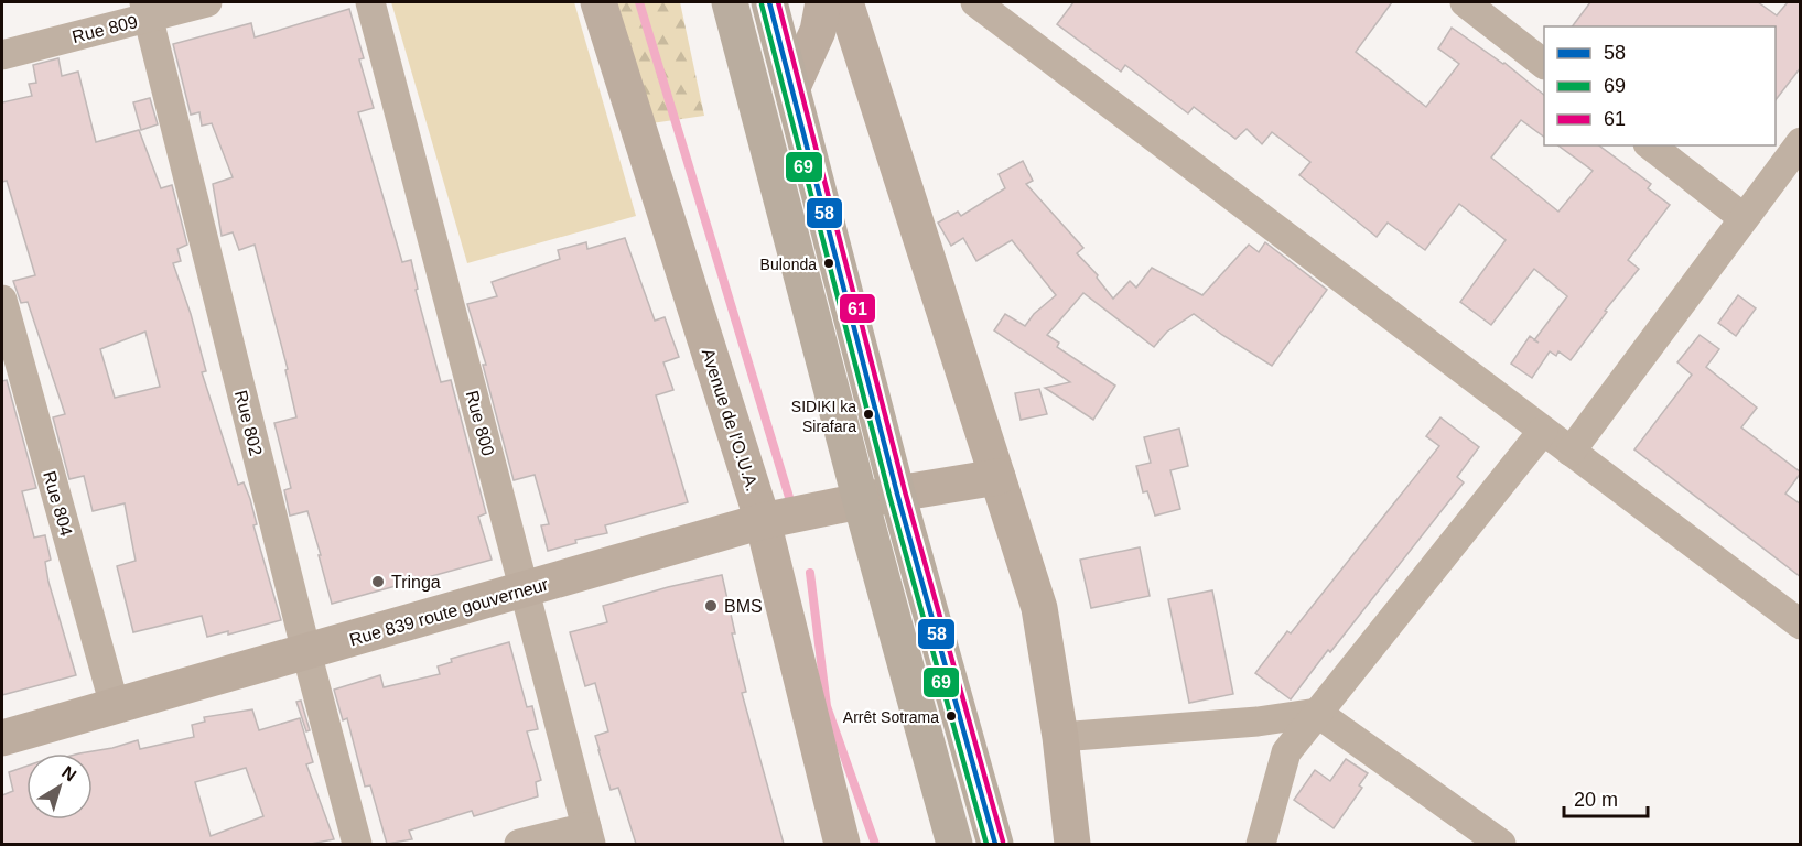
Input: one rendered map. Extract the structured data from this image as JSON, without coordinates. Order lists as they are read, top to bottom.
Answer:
{
  "streets": {
    "street": [
      "Rue 809",
      "Avenue de l'O.U.A.",
      "Rue 802",
      "Rue 800",
      "Rue 804",
      "Rue 839 route gouverneur"
    ]
  },
  "crossings": [
    ["Rue 809", "Rue 802"],
    ["Avenue de l'O.U.A.", "Rue 839 route gouverneur"],
    ["Rue 802", "Rue 839 route gouverneur"],
    ["Rue 800", "Rue 839 route gouverneur"],
    ["Rue 804", "Rue 839 route gouverneur"]
  ],
  "places": [
    "Bulonda",
    "SIDIKI ka Sirafara",
    "Tringa",
    "BMS",
    "Arrêt Sotrama"
  ],
  "lines": ["transit line 58", "transit line 61", "transit line 69"],
  "legend": ["58", "69", "61"],
  "scale_bar": "20 m",
  "north": "top right"
}
